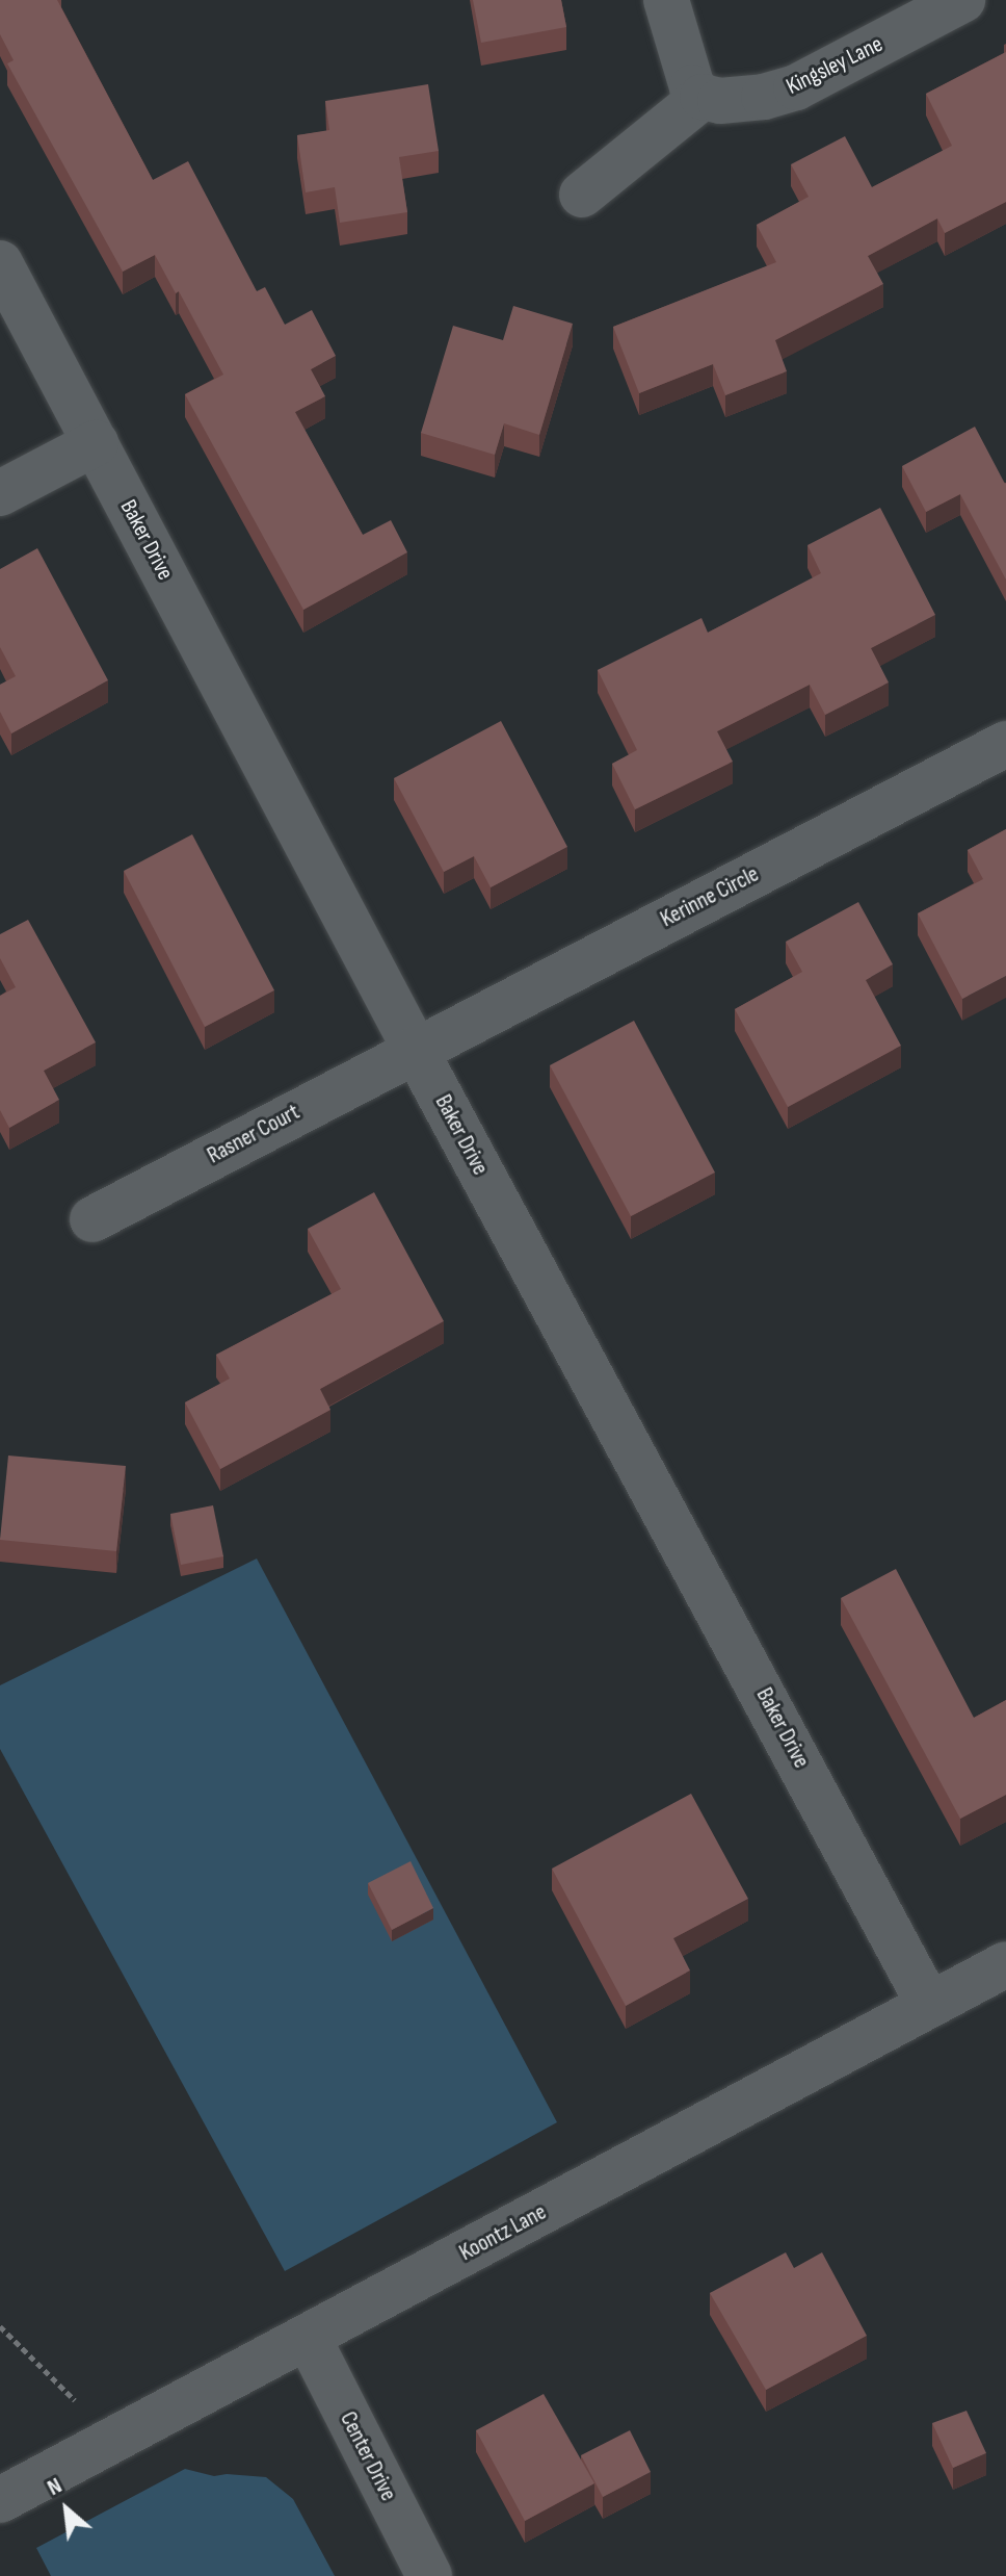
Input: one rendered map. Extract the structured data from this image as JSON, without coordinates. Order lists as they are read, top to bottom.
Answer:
{
  "streets": {
    "street": [
      "Kingsley Lane",
      "Baker Drive",
      "Kerinne Circle",
      "Rasner Court",
      "Koontz Lane",
      "Center Drive"
    ]
  },
  "crossings": [
    ["Baker Drive", "Kerinne Circle"],
    ["Baker Drive", "Rasner Court"],
    ["Baker Drive", "Koontz Lane"],
    ["Kerinne Circle", "Rasner Court"],
    ["Koontz Lane", "Center Drive"]
  ],
  "north": "top left"
}
